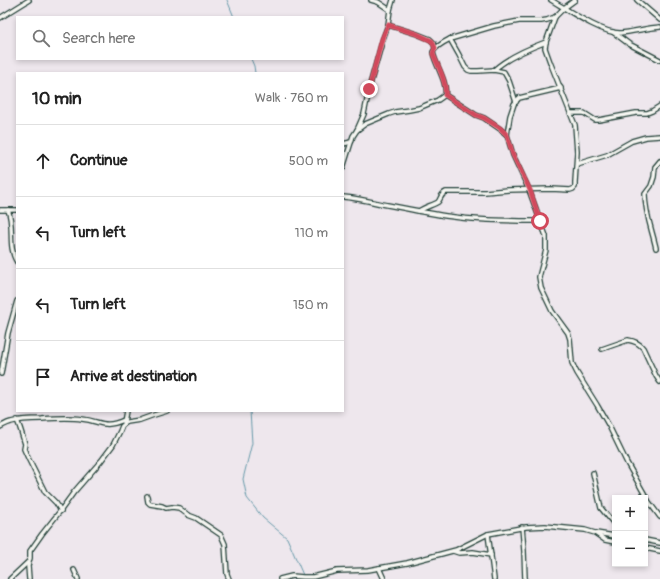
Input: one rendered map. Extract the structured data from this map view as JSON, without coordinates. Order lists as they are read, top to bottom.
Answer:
{
  "page": {
    "search": "Search here",
    "heading": ["10 min", "Walk · 760 m"],
    "list": [
      ["Continue", "500 m"],
      ["Turn left", "110 m"],
      ["Turn left", "150 m"],
      "Arrive at destination"
    ],
    "map_buttons": ["+", "−"]
  }
}
